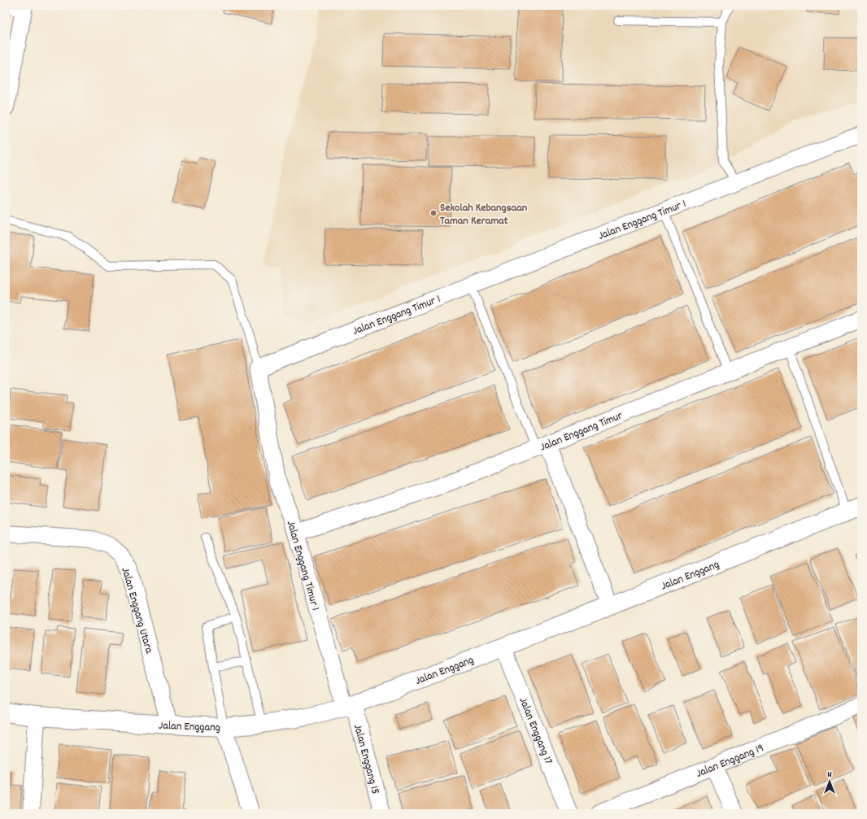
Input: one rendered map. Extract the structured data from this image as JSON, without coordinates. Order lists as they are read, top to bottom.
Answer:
{
  "streets": {
    "main road": ["Jalan Enggang"],
    "street": [
      "Jalan Enggang Timur 1",
      "Jalan Enggang Timur",
      "Jalan Enggang Utara",
      "Jalan Enggang 17",
      "Jalan Enggang 15",
      "Jalan Enggang 19"
    ]
  },
  "crossings": [
    ["Jalan Enggang Timur 1", "Jalan Enggang Timur"],
    ["Jalan Enggang Timur 1", "Jalan Enggang"],
    ["Jalan Enggang Timur 1", "Jalan Enggang 15"],
    ["Jalan Enggang", "Jalan Enggang Utara"],
    ["Jalan Enggang", "Jalan Enggang 17"],
    ["Jalan Enggang", "Jalan Enggang 15"]
  ],
  "places": ["Sekolah Kebangsaan Taman Keramat"],
  "north": "top"
}
